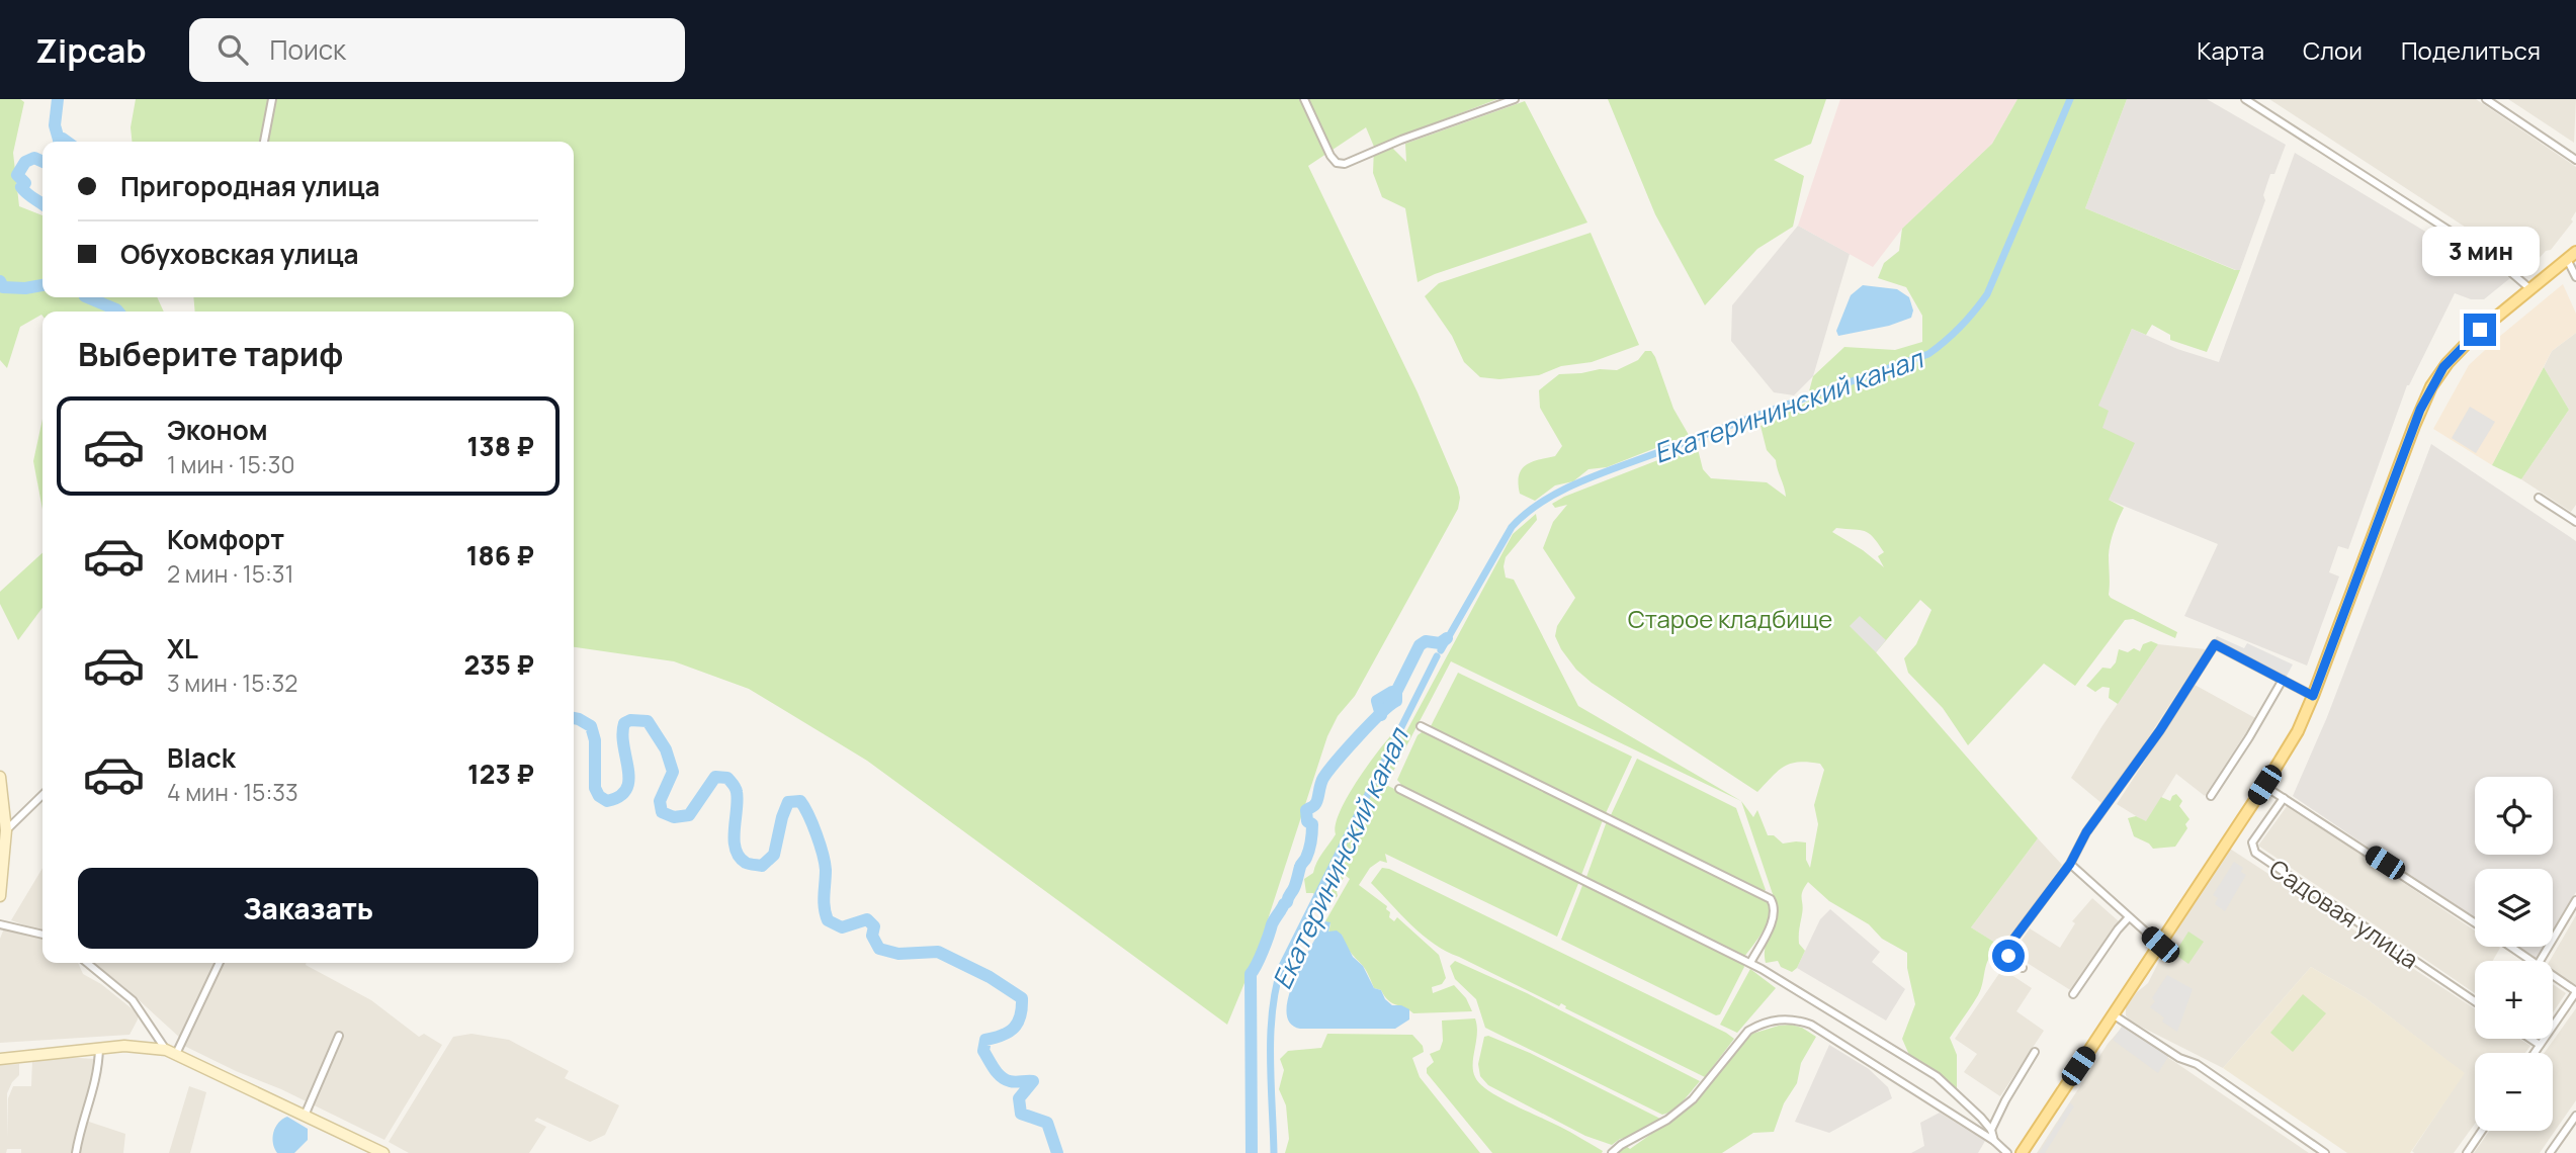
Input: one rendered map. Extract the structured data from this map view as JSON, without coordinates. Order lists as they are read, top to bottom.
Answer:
{
  "streets": {
    "street": ["Садовая улица"]
  },
  "water": ["Екатерининский канал"],
  "parks": ["Старое кладбище"],
  "page": {
    "header": "Zipcab",
    "search": "Поиск",
    "nav": ["Карта", "Слои", "Поделиться"],
    "banner": ["Пригородная улица", "Обуховская улица"],
    "bubble": "3 мин",
    "heading": "Выберите тариф",
    "list": [
      {
        "name": "Эконом",
        "note": "1 мин · 15:30",
        "value": "138 ₽"
      },
      {
        "name": "Комфорт",
        "note": "2 мин · 15:31",
        "value": "186 ₽"
      },
      {
        "name": "XL",
        "note": "3 мин · 15:32",
        "value": "235 ₽"
      },
      {
        "name": "Black",
        "note": "4 мин · 15:33",
        "value": "123 ₽"
      }
    ],
    "map_buttons": ["+", "−"],
    "buttons": "Заказать"
  }
}
